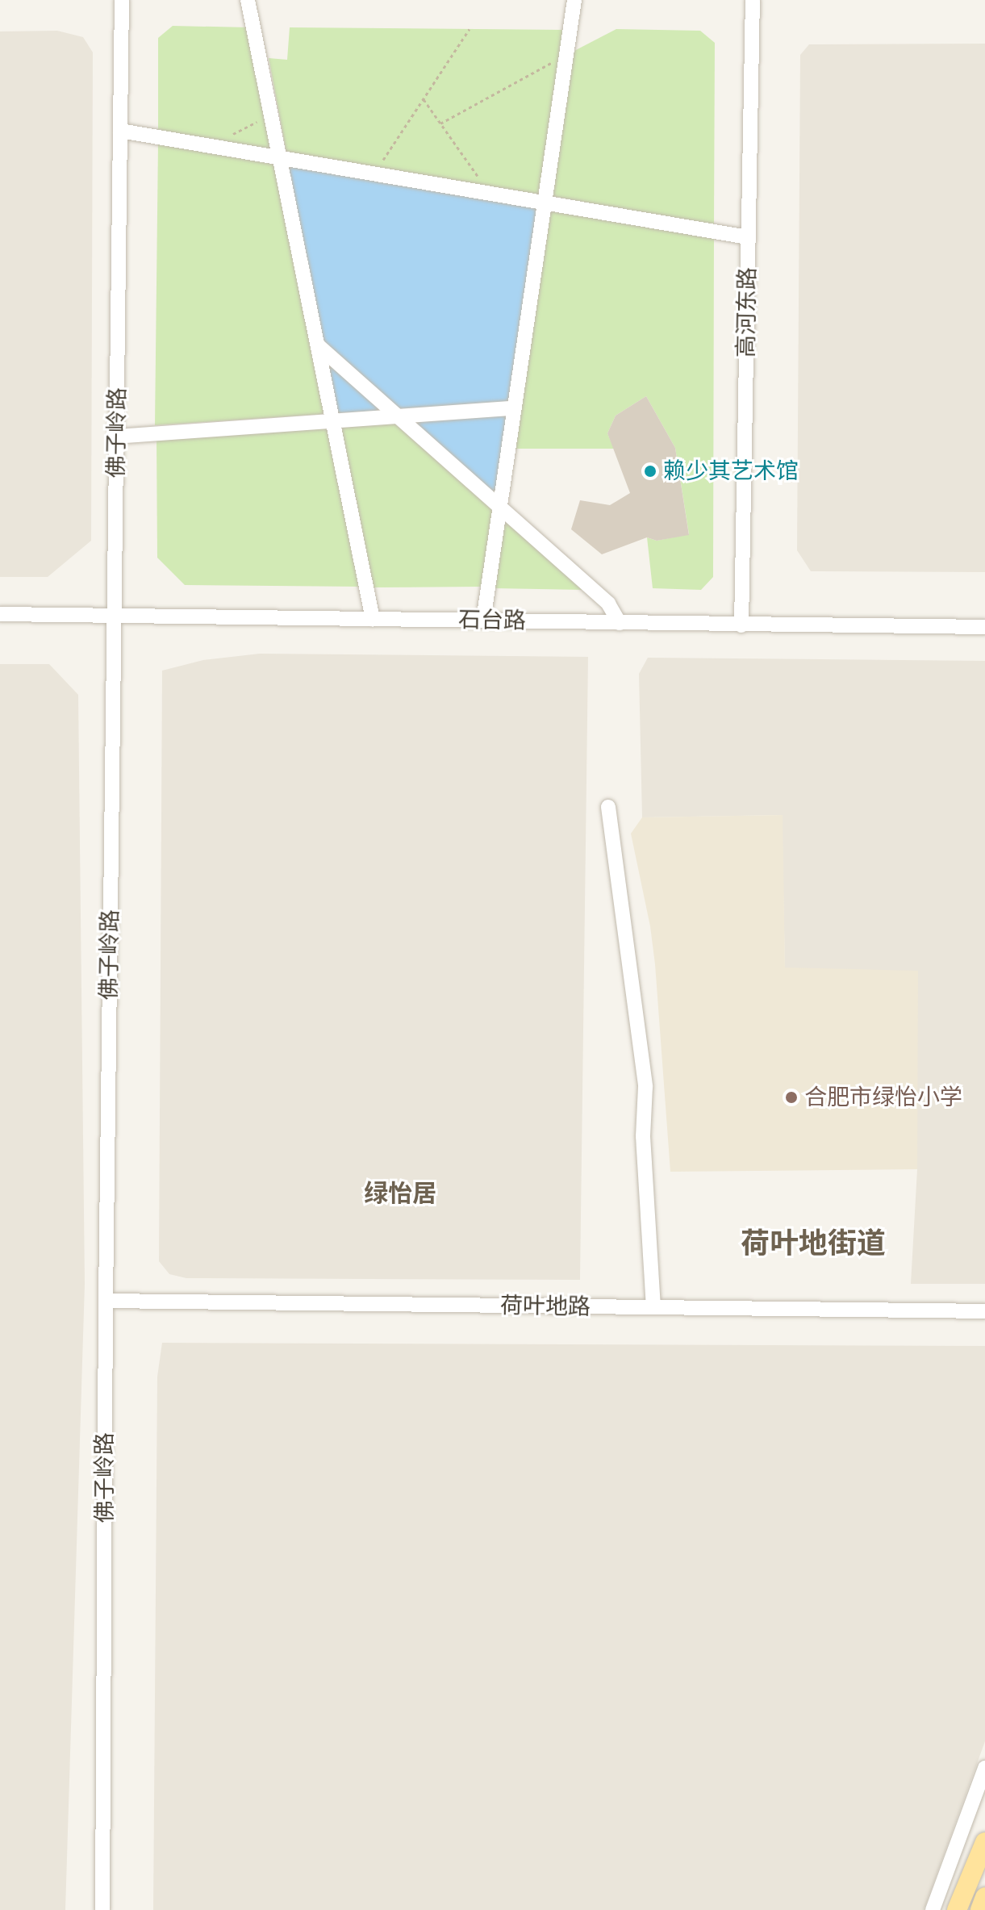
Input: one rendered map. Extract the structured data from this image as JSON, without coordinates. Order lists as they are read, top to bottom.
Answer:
{
  "streets": {
    "street": [
      "高河东路",
      "佛子岭路",
      "石台路",
      "荷叶地路"
    ]
  },
  "crossings": [
    ["高河东路", "石台路"],
    ["佛子岭路", "石台路"],
    ["佛子岭路", "荷叶地路"]
  ],
  "districts": ["绿怡居", "荷叶地街道"],
  "places": ["赖少其艺术馆", "合肥市绿怡小学"]
}
